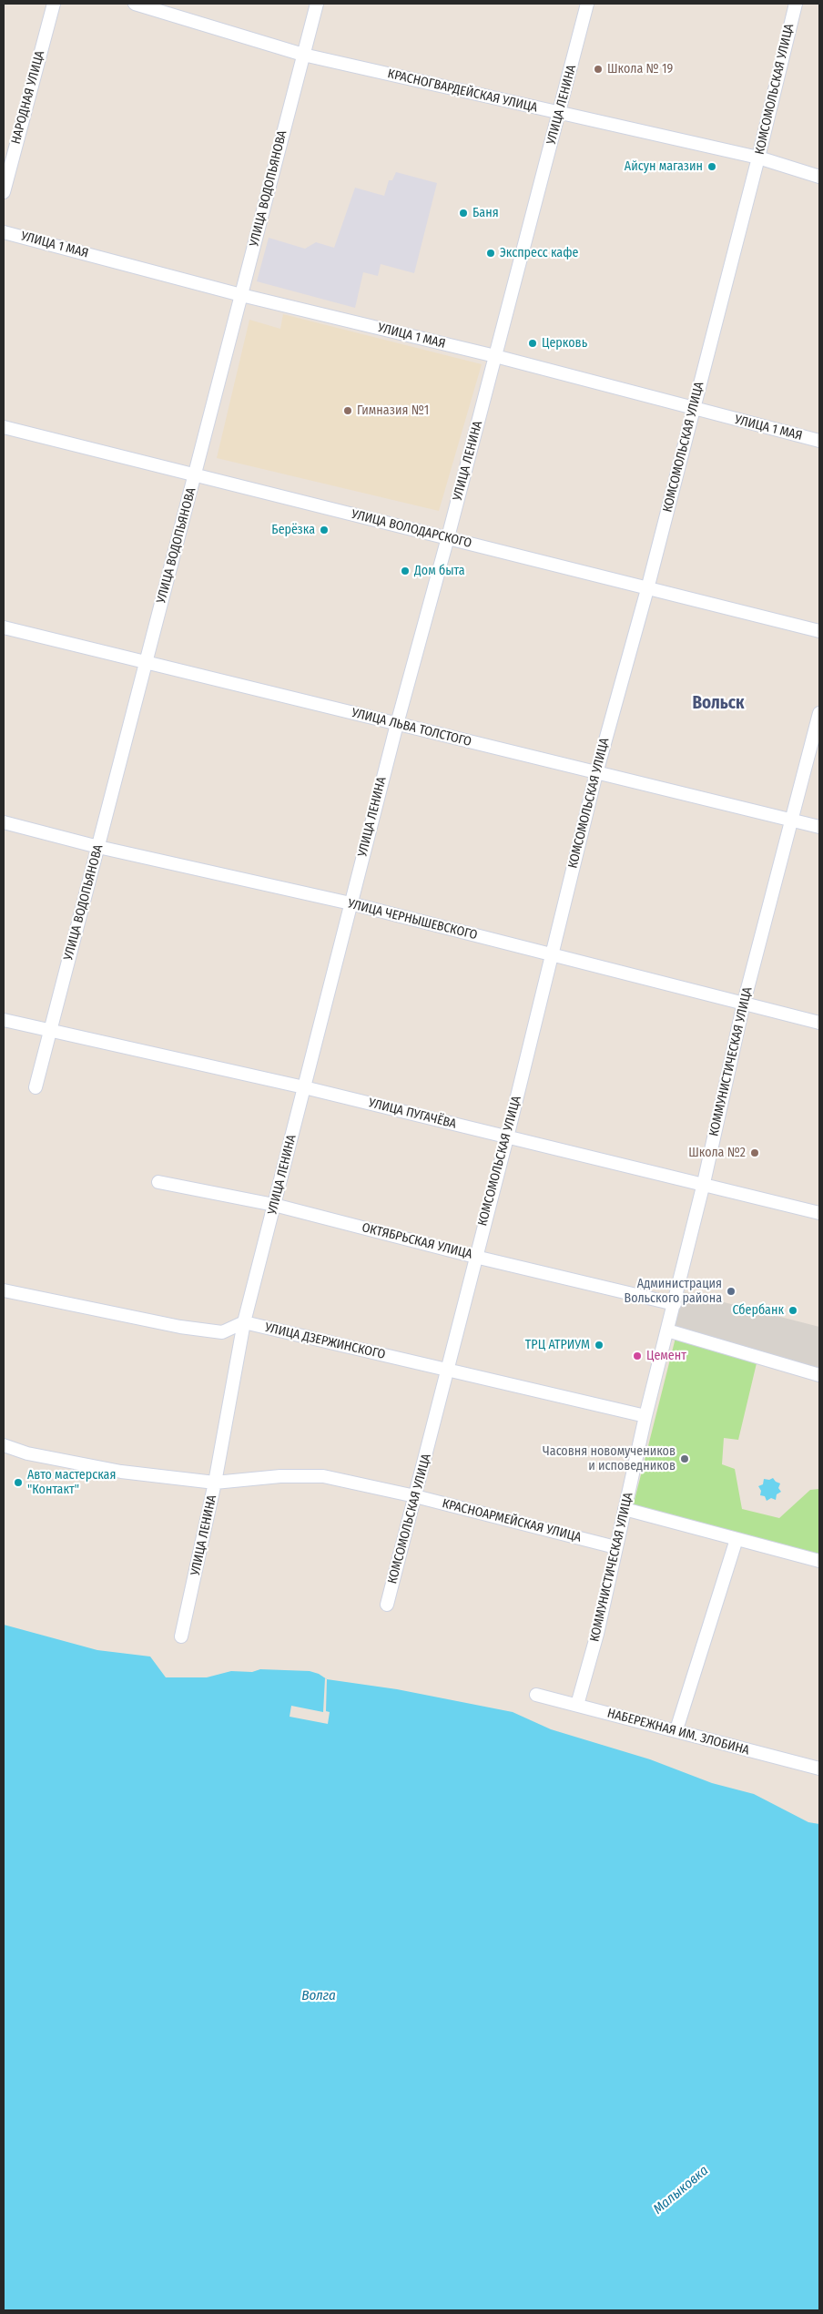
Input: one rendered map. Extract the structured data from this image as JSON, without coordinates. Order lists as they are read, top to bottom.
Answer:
{
  "streets": {
    "street": [
      "КОМСОМОЛЬСКАЯ УЛИЦА",
      "КРАСНОГВАРДЕЙСКАЯ УЛИЦА",
      "НАРОДНАЯ УЛИЦА",
      "УЛИЦА ЛЕНИНА",
      "УЛИЦА ВОДОПЬЯНОВА",
      "УЛИЦА 1 МАЯ",
      "УЛИЦА ВОЛОДАРСКОГО",
      "УЛИЦА ЛЬВА ТОЛСТОГО",
      "УЛИЦА ЧЕРНЫШЕВСКОГО",
      "КОММУНИСТИЧЕСКАЯ УЛИЦА",
      "УЛИЦА ПУГАЧЁВА",
      "ОКТЯБРЬСКАЯ УЛИЦА",
      "УЛИЦА ДЗЕРЖИНСКОГО",
      "КРАСНОАРМЕЙСКАЯ УЛИЦА",
      "НАБЕРЕЖНАЯ ИМ. ЗЛОБИНА"
    ]
  },
  "crossings": [
    ["КОМСОМОЛЬСКАЯ УЛИЦА", "КРАСНОГВАРДЕЙСКАЯ УЛИЦА"],
    ["КОМСОМОЛЬСКАЯ УЛИЦА", "УЛИЦА 1 МАЯ"],
    ["КОМСОМОЛЬСКАЯ УЛИЦА", "УЛИЦА ВОЛОДАРСКОГО"],
    ["КОМСОМОЛЬСКАЯ УЛИЦА", "УЛИЦА ЛЬВА ТОЛСТОГО"],
    ["КОМСОМОЛЬСКАЯ УЛИЦА", "УЛИЦА ЧЕРНЫШЕВСКОГО"],
    ["КОМСОМОЛЬСКАЯ УЛИЦА", "УЛИЦА ПУГАЧЁВА"],
    ["КОМСОМОЛЬСКАЯ УЛИЦА", "ОКТЯБРЬСКАЯ УЛИЦА"],
    ["КОМСОМОЛЬСКАЯ УЛИЦА", "УЛИЦА ДЗЕРЖИНСКОГО"],
    ["КОМСОМОЛЬСКАЯ УЛИЦА", "КРАСНОАРМЕЙСКАЯ УЛИЦА"],
    ["КРАСНОГВАРДЕЙСКАЯ УЛИЦА", "УЛИЦА ЛЕНИНА"],
    ["КРАСНОГВАРДЕЙСКАЯ УЛИЦА", "УЛИЦА ВОДОПЬЯНОВА"],
    ["УЛИЦА ЛЕНИНА", "УЛИЦА 1 МАЯ"],
    ["УЛИЦА ЛЕНИНА", "УЛИЦА ВОЛОДАРСКОГО"],
    ["УЛИЦА ЛЕНИНА", "УЛИЦА ЛЬВА ТОЛСТОГО"],
    ["УЛИЦА ЛЕНИНА", "УЛИЦА ЧЕРНЫШЕВСКОГО"],
    ["УЛИЦА ЛЕНИНА", "УЛИЦА ПУГАЧЁВА"],
    ["УЛИЦА ЛЕНИНА", "ОКТЯБРЬСКАЯ УЛИЦА"],
    ["УЛИЦА ЛЕНИНА", "УЛИЦА ДЗЕРЖИНСКОГО"],
    ["УЛИЦА ЛЕНИНА", "КРАСНОАРМЕЙСКАЯ УЛИЦА"],
    ["УЛИЦА ВОДОПЬЯНОВА", "УЛИЦА 1 МАЯ"],
    ["УЛИЦА ВОДОПЬЯНОВА", "УЛИЦА ВОЛОДАРСКОГО"],
    ["УЛИЦА ВОДОПЬЯНОВА", "УЛИЦА ЛЬВА ТОЛСТОГО"],
    ["УЛИЦА ВОДОПЬЯНОВА", "УЛИЦА ЧЕРНЫШЕВСКОГО"],
    ["УЛИЦА ВОДОПЬЯНОВА", "УЛИЦА ПУГАЧЁВА"],
    ["УЛИЦА ЛЬВА ТОЛСТОГО", "КОММУНИСТИЧЕСКАЯ УЛИЦА"],
    ["УЛИЦА ЧЕРНЫШЕВСКОГО", "КОММУНИСТИЧЕСКАЯ УЛИЦА"],
    ["КОММУНИСТИЧЕСКАЯ УЛИЦА", "УЛИЦА ПУГАЧЁВА"],
    ["КОММУНИСТИЧЕСКАЯ УЛИЦА", "ОКТЯБРЬСКАЯ УЛИЦА"],
    ["КОММУНИСТИЧЕСКАЯ УЛИЦА", "УЛИЦА ДЗЕРЖИНСКОГО"],
    ["КОММУНИСТИЧЕСКАЯ УЛИЦА", "КРАСНОАРМЕЙСКАЯ УЛИЦА"],
    ["КОММУНИСТИЧЕСКАЯ УЛИЦА", "НАБЕРЕЖНАЯ ИМ. ЗЛОБИНА"]
  ],
  "districts": ["Вольск"],
  "water": ["Волга", "Малыковка"],
  "places": [
    "Школа № 19",
    "Айсун магазин",
    "Баня",
    "Экспресс кафе",
    "Церковь",
    "Гимназия №1",
    "Берёзка",
    "Дом быта",
    "Школа №2",
    "Администрация Вольского района",
    "Сбербанк",
    "ТРЦ АТРИУМ",
    "Цемент",
    "Часовня новомучеников и исповедников",
    "Авто мастерская \"Контакт\""
  ]
}
